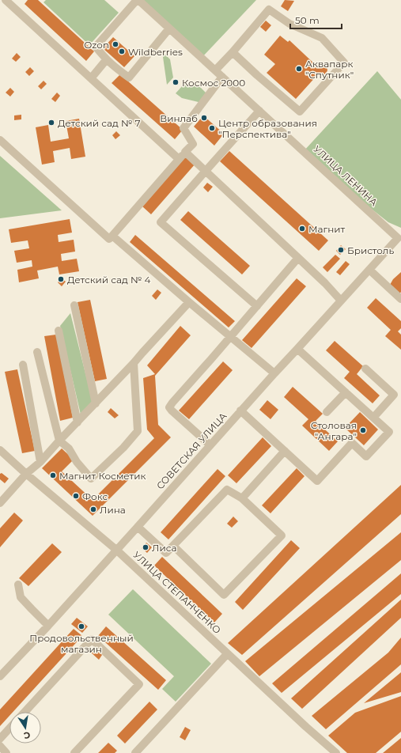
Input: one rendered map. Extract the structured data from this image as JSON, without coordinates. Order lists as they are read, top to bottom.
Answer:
{
  "streets": {
    "street": ["УЛИЦА ЛЕНИНА", "СОВЕТСКАЯ УЛИЦА", "УЛИЦА СТЕПАНЧЕНКО"]
  },
  "crossings": [
    ["УЛИЦА ЛЕНИНА", "СОВЕТСКАЯ УЛИЦА"],
    ["СОВЕТСКАЯ УЛИЦА", "УЛИЦА СТЕПАНЧЕНКО"]
  ],
  "places": [
    "Ozon",
    "Wildberries",
    "Аквапарк \"Спутник\"",
    "Космос 2000",
    "Винлаб",
    "Детский сад № 7",
    "Центр образования \"Перспектива\"",
    "Магнит",
    "Бристоль",
    "Детский сад № 4",
    "Столовая \"Ангара\"",
    "Магнит Косметик",
    "Фокс",
    "Лина",
    "Лиса",
    "Продовольственный магазин"
  ],
  "scale_bar": "50 m",
  "north": "bottom"
}
